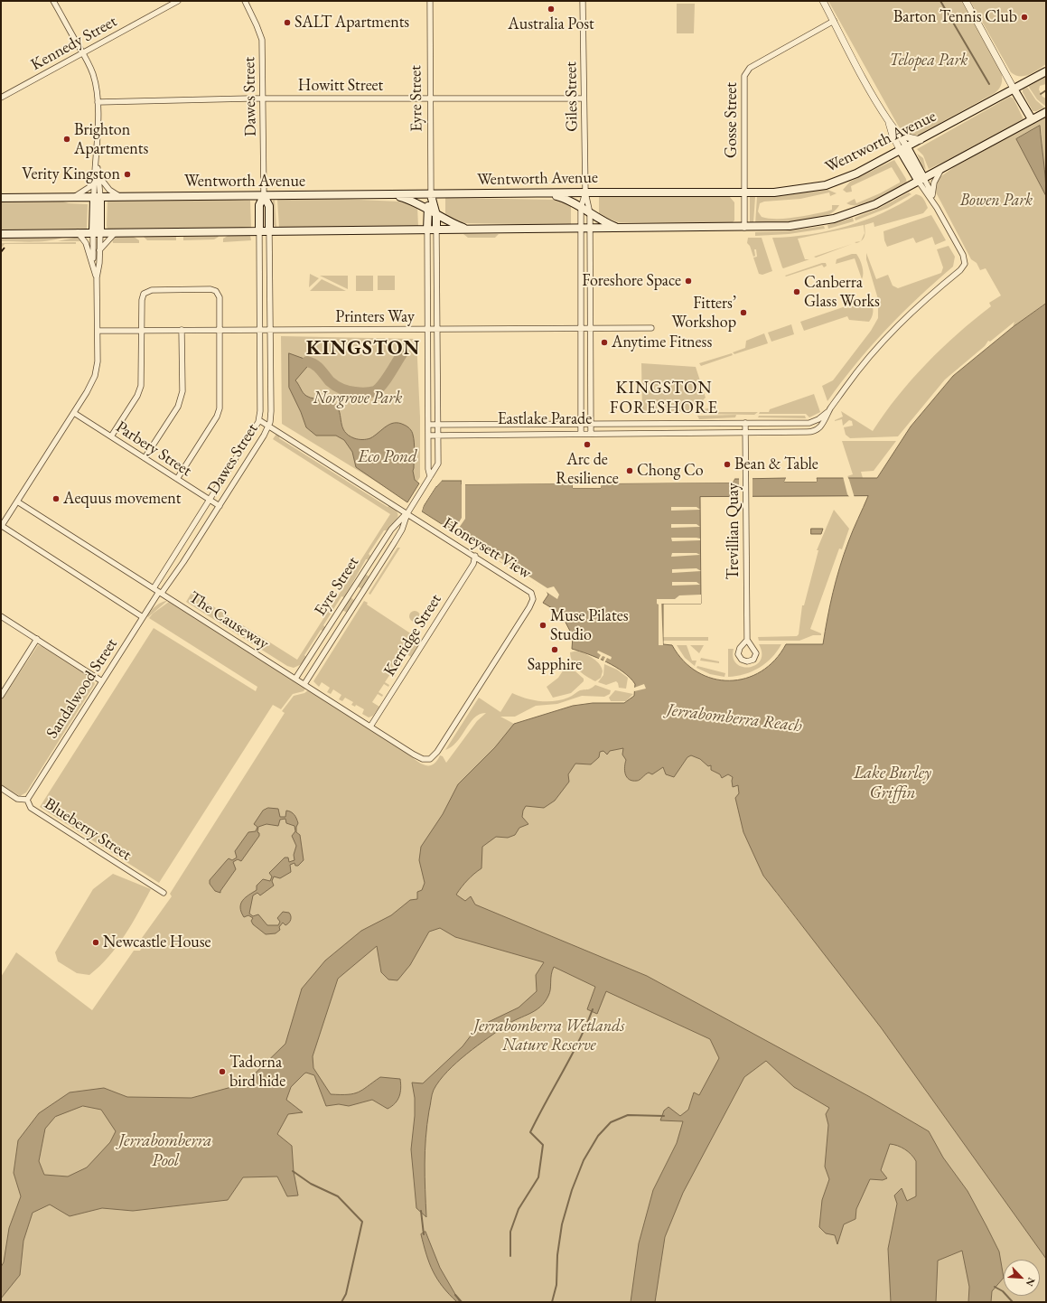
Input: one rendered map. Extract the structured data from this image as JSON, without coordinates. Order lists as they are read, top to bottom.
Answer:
{
  "streets": {
    "main road": ["Eyre Street", "Wentworth Avenue", "Eastlake Parade"],
    "street": [
      "Kennedy Street",
      "Howitt Street",
      "Dawes Street",
      "Giles Street",
      "Gosse Street",
      "Printers Way",
      "Parbery Street",
      "Trevillian Quay",
      "Honeysett View",
      "The Causeway",
      "Kerridge Street",
      "Sandalwood Street",
      "Blueberry Street"
    ]
  },
  "crossings": [
    ["Howitt Street", "Dawes Street"],
    ["Howitt Street", "Giles Street"],
    ["Howitt Street", "Eyre Street"],
    ["Dawes Street", "Wentworth Avenue"],
    ["Dawes Street", "Printers Way"],
    ["Dawes Street", "Parbery Street"],
    ["Dawes Street", "Honeysett View"],
    ["Dawes Street", "The Causeway"],
    ["Dawes Street", "Sandalwood Street"],
    ["Giles Street", "Wentworth Avenue"],
    ["Giles Street", "Printers Way"],
    ["Giles Street", "Eastlake Parade"],
    ["Eyre Street", "Wentworth Avenue"],
    ["Eyre Street", "Printers Way"],
    ["Eyre Street", "Eastlake Parade"],
    ["Eyre Street", "Honeysett View"],
    ["Eyre Street", "The Causeway"],
    ["Gosse Street", "Wentworth Avenue"],
    ["Wentworth Avenue", "Eastlake Parade"],
    ["Eastlake Parade", "Trevillian Quay"],
    ["Honeysett View", "The Causeway"],
    ["Honeysett View", "Kerridge Street"],
    ["The Causeway", "Kerridge Street"],
    ["The Causeway", "Sandalwood Street"],
    ["Sandalwood Street", "Blueberry Street"]
  ],
  "districts": ["KINGSTON", "KINGSTON FORESHORE"],
  "water": [
    "Eco Pond",
    "Jerrabomberra Reach",
    "Lake Burley Griffin",
    "Jerrabomberra Pool"
  ],
  "parks": [
    "Telopea Park",
    "Bowen Park",
    "Norgrove Park",
    "Jerrabomberra Wetlands Nature Reserve"
  ],
  "places": [
    "Australia Post",
    "Barton Tennis Club",
    "SALT Apartments",
    "Brighton Apartments",
    "Verity Kingston",
    "Foreshore Space",
    "Canberra Glass Works",
    "Fitters’ Workshop",
    "Anytime Fitness",
    "Arc de Resilience",
    "Bean & Table",
    "Chong Co",
    "Aequus movement",
    "Muse Pilates Studio",
    "Sapphire",
    "Newcastle House",
    "Tadorna bird hide"
  ],
  "north": "bottom right"
}
